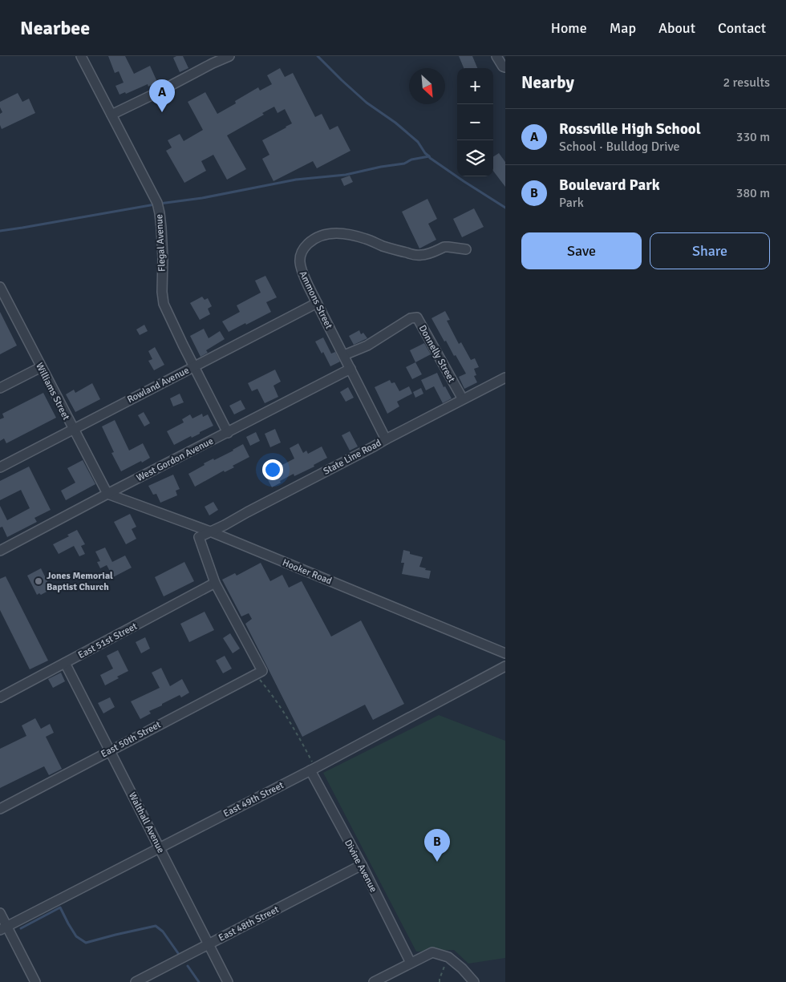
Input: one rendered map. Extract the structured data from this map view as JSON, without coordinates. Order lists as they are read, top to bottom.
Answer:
{
  "streets": {
    "street": [
      "Flegal Avenue",
      "Ammons Street",
      "Donnelly Street",
      "Rowland Avenue",
      "Williams Street",
      "State Line Road",
      "West Gordon Avenue",
      "Hooker Road",
      "East 51st Street",
      "East 50th Street",
      "East 49th Street",
      "Walthall Avenue",
      "Divine Avenue",
      "East 48th Street"
    ]
  },
  "crossings": [
    ["Flegal Avenue", "Rowland Avenue"],
    ["Flegal Avenue", "West Gordon Avenue"],
    ["Ammons Street", "Donnelly Street"],
    ["Ammons Street", "Rowland Avenue"],
    ["Ammons Street", "State Line Road"],
    ["Ammons Street", "West Gordon Avenue"],
    ["Donnelly Street", "State Line Road"],
    ["Rowland Avenue", "Williams Street"],
    ["Williams Street", "West Gordon Avenue"],
    ["Williams Street", "Hooker Road"],
    ["State Line Road", "Hooker Road"],
    ["State Line Road", "East 51st Street"],
    ["State Line Road", "East 50th Street"],
    ["West Gordon Avenue", "Hooker Road"],
    ["East 51st Street", "East 50th Street"],
    ["East 51st Street", "Walthall Avenue"],
    ["East 50th Street", "Walthall Avenue"],
    ["East 49th Street", "Walthall Avenue"],
    ["East 49th Street", "Divine Avenue"],
    ["Walthall Avenue", "East 48th Street"],
    ["Divine Avenue", "East 48th Street"]
  ],
  "places": ["Jones Memorial Baptist Church"],
  "north": "bottom right",
  "page": {
    "header": "Nearbee",
    "nav": [
      "Home",
      "Map",
      "About",
      "Contact"
    ],
    "heading": ["Nearby", "2 results"],
    "map_buttons": ["+", "−"],
    "pins": ["A", "B"],
    "list": [
      {
        "mark": "A",
        "name": "Rossville High School",
        "note": "School · Bulldog Drive",
        "value": "330 m"
      },
      {
        "mark": "B",
        "name": "Boulevard Park",
        "note": "Park",
        "value": "380 m"
      }
    ],
    "buttons": ["Save", "Share"]
  }
}
